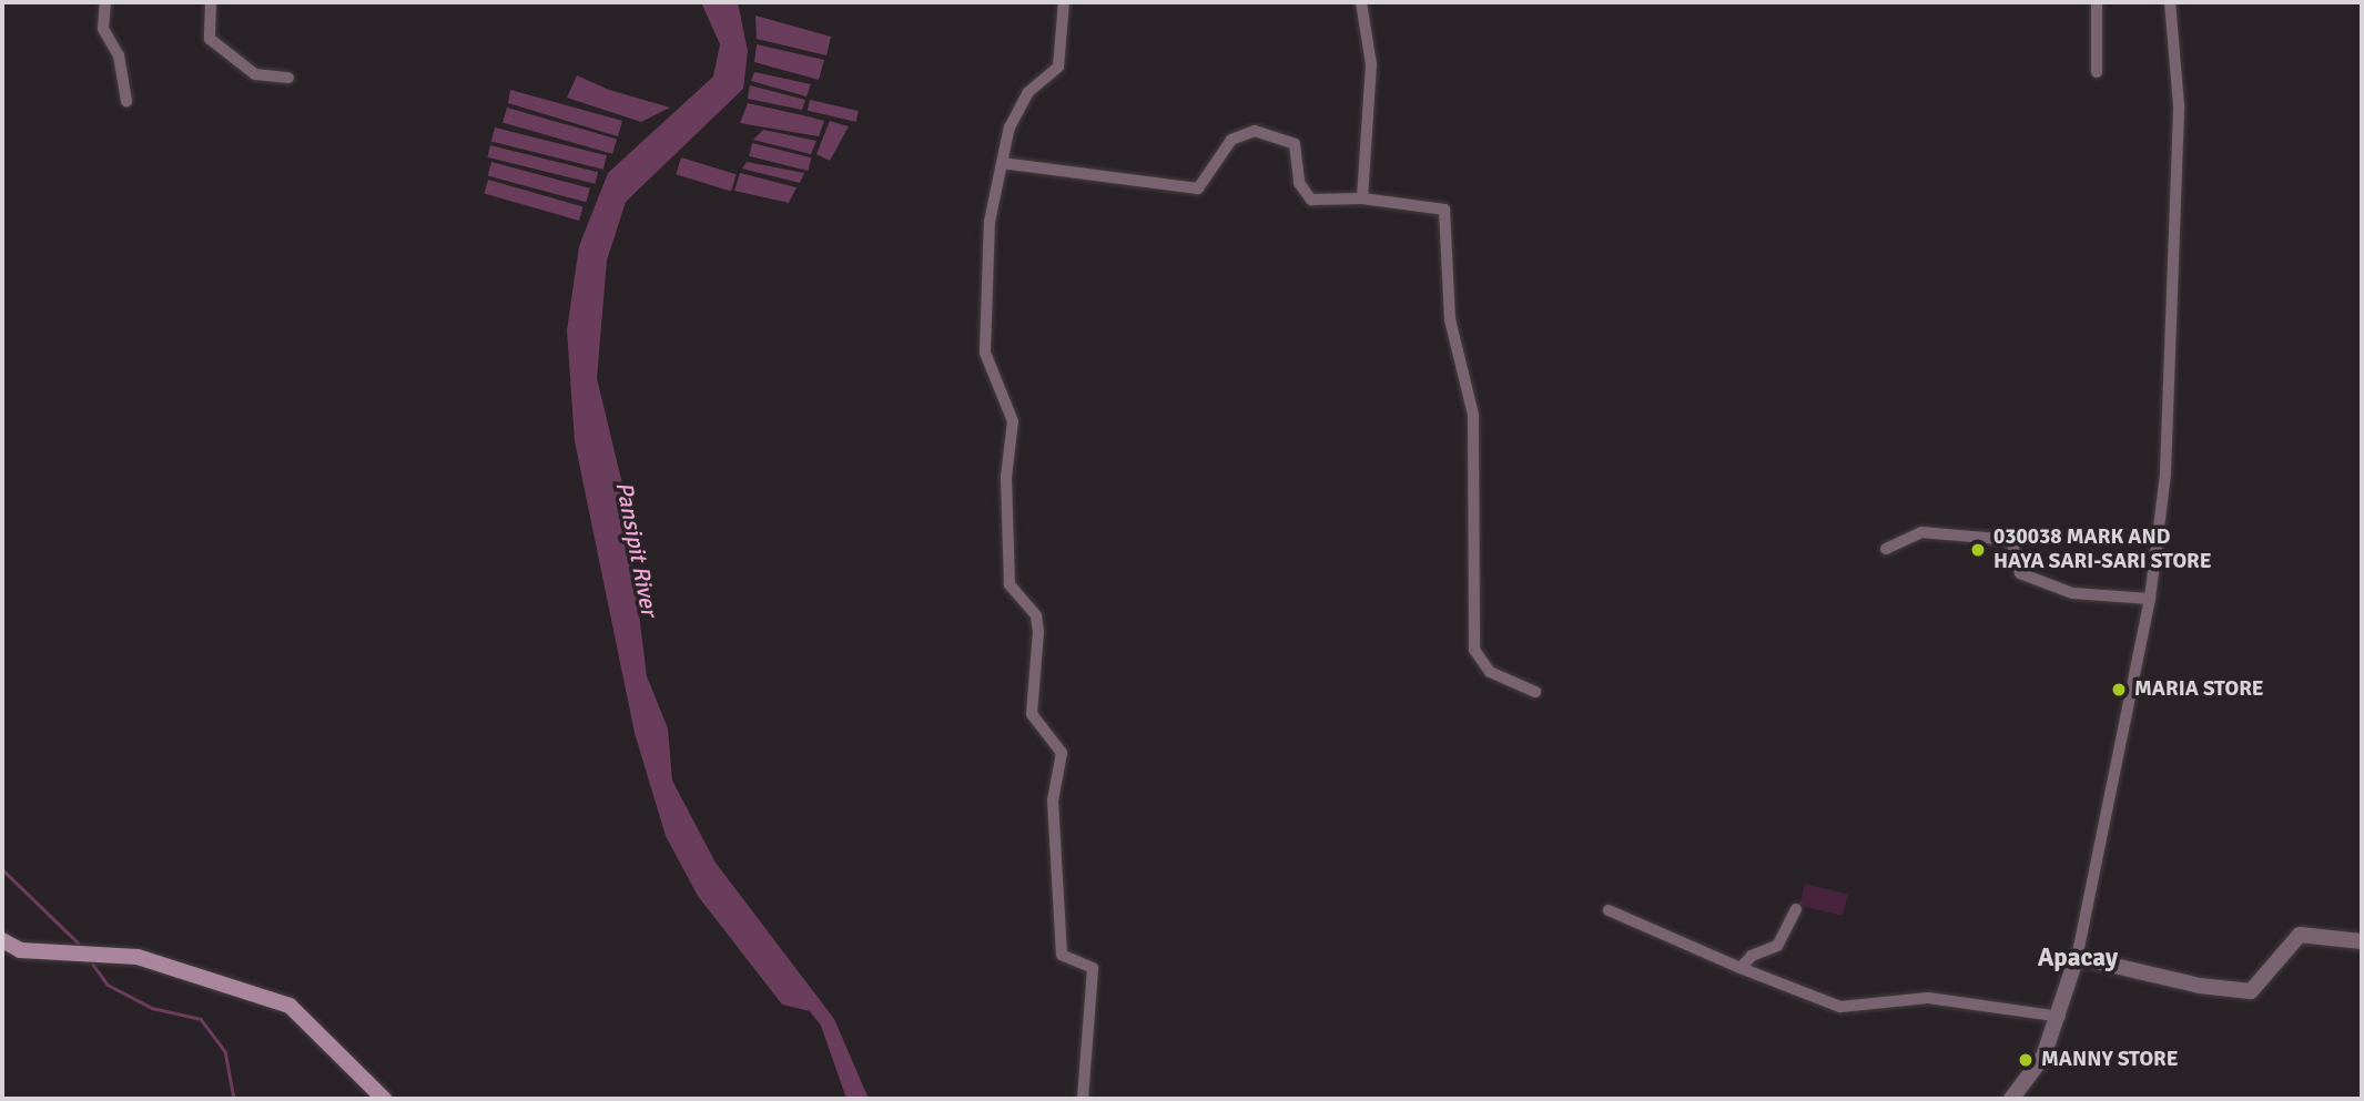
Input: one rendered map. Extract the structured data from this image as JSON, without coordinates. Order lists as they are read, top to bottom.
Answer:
{
  "districts": ["Apacay"],
  "water": ["Pansipit River"],
  "places": ["030038 MARK AND HAYA SARI-SARI STORE", "MARIA STORE", "MANNY STORE"]
}
